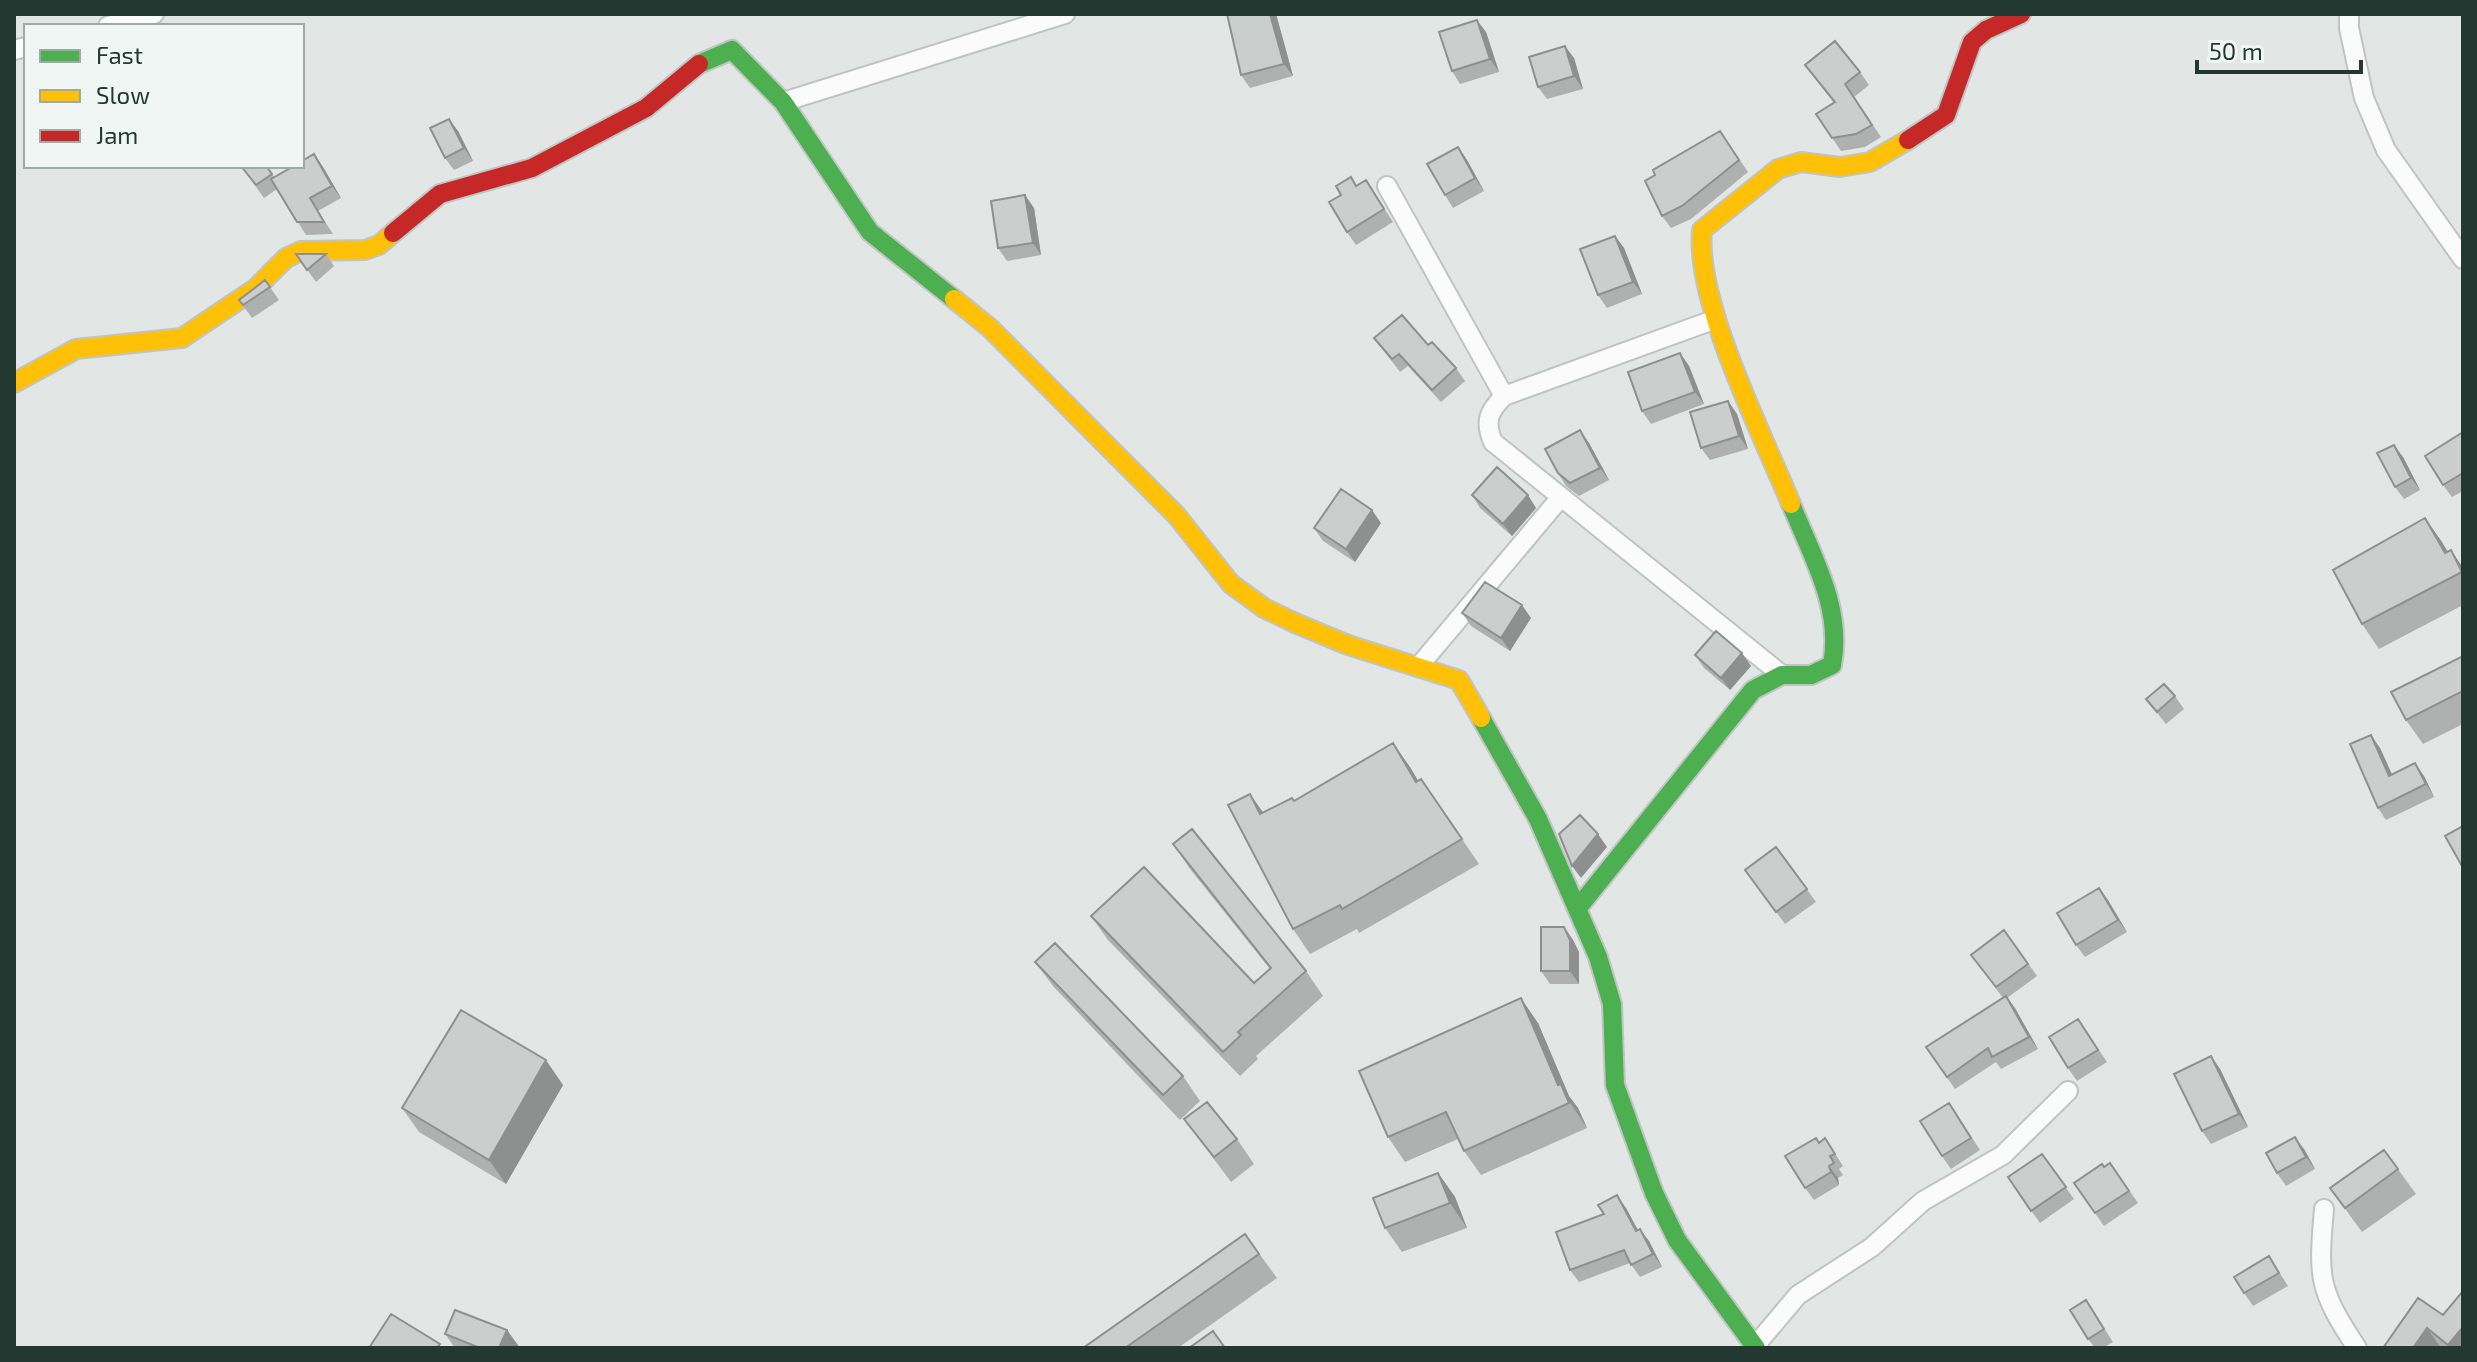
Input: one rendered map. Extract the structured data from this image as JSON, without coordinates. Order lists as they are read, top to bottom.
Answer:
{
  "legend": ["Fast", "Slow", "Jam"],
  "scale_bar": "50 m"
}
